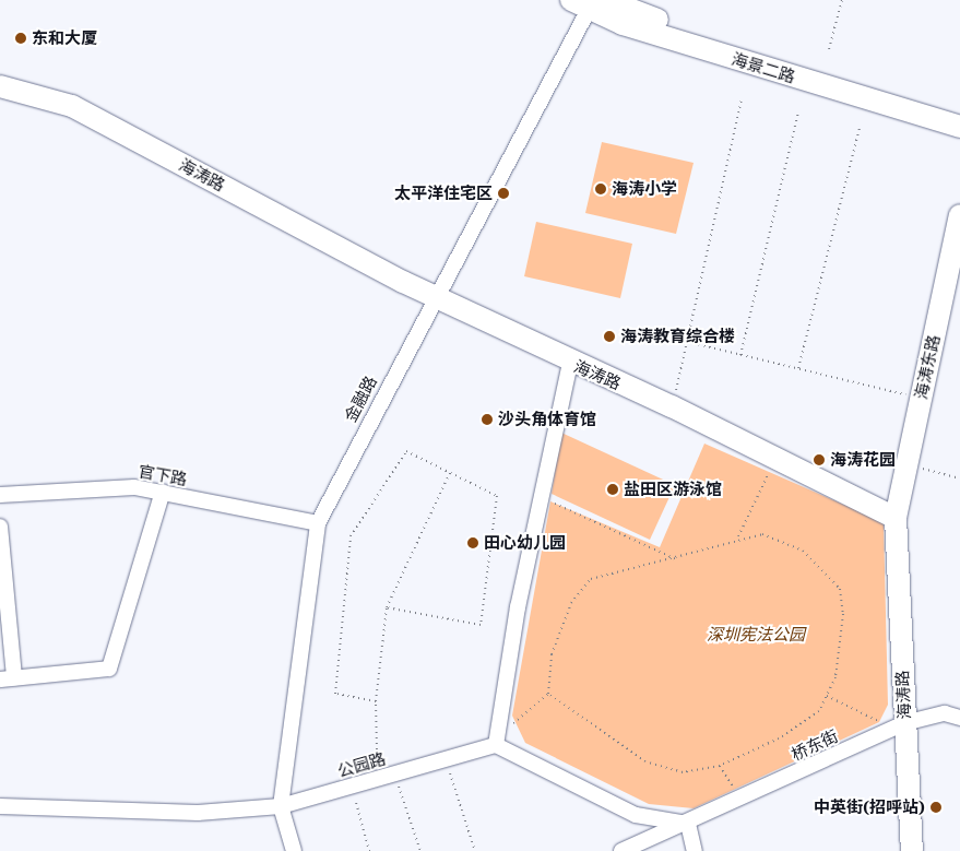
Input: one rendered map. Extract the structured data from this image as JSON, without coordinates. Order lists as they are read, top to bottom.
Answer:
{
  "streets": {
    "street": [
      "海景二路",
      "海涛路",
      "海涛东路",
      "金融路",
      "官下路",
      "桥东街",
      "公园路"
    ]
  },
  "crossings": [
    ["海景二路", "金融路"],
    ["海涛路", "海涛东路"],
    ["海涛路", "金融路"],
    ["海涛路", "桥东街"],
    ["金融路", "官下路"],
    ["金融路", "公园路"]
  ],
  "parks": ["深圳宪法公园"],
  "places": [
    "东和大厦",
    "海涛小学",
    "太平洋住宅区",
    "海涛教育综合楼",
    "沙头角体育馆",
    "海涛花园",
    "盐田区游泳馆",
    "田心幼儿园",
    "中英街(招呼站)"
  ]
}
